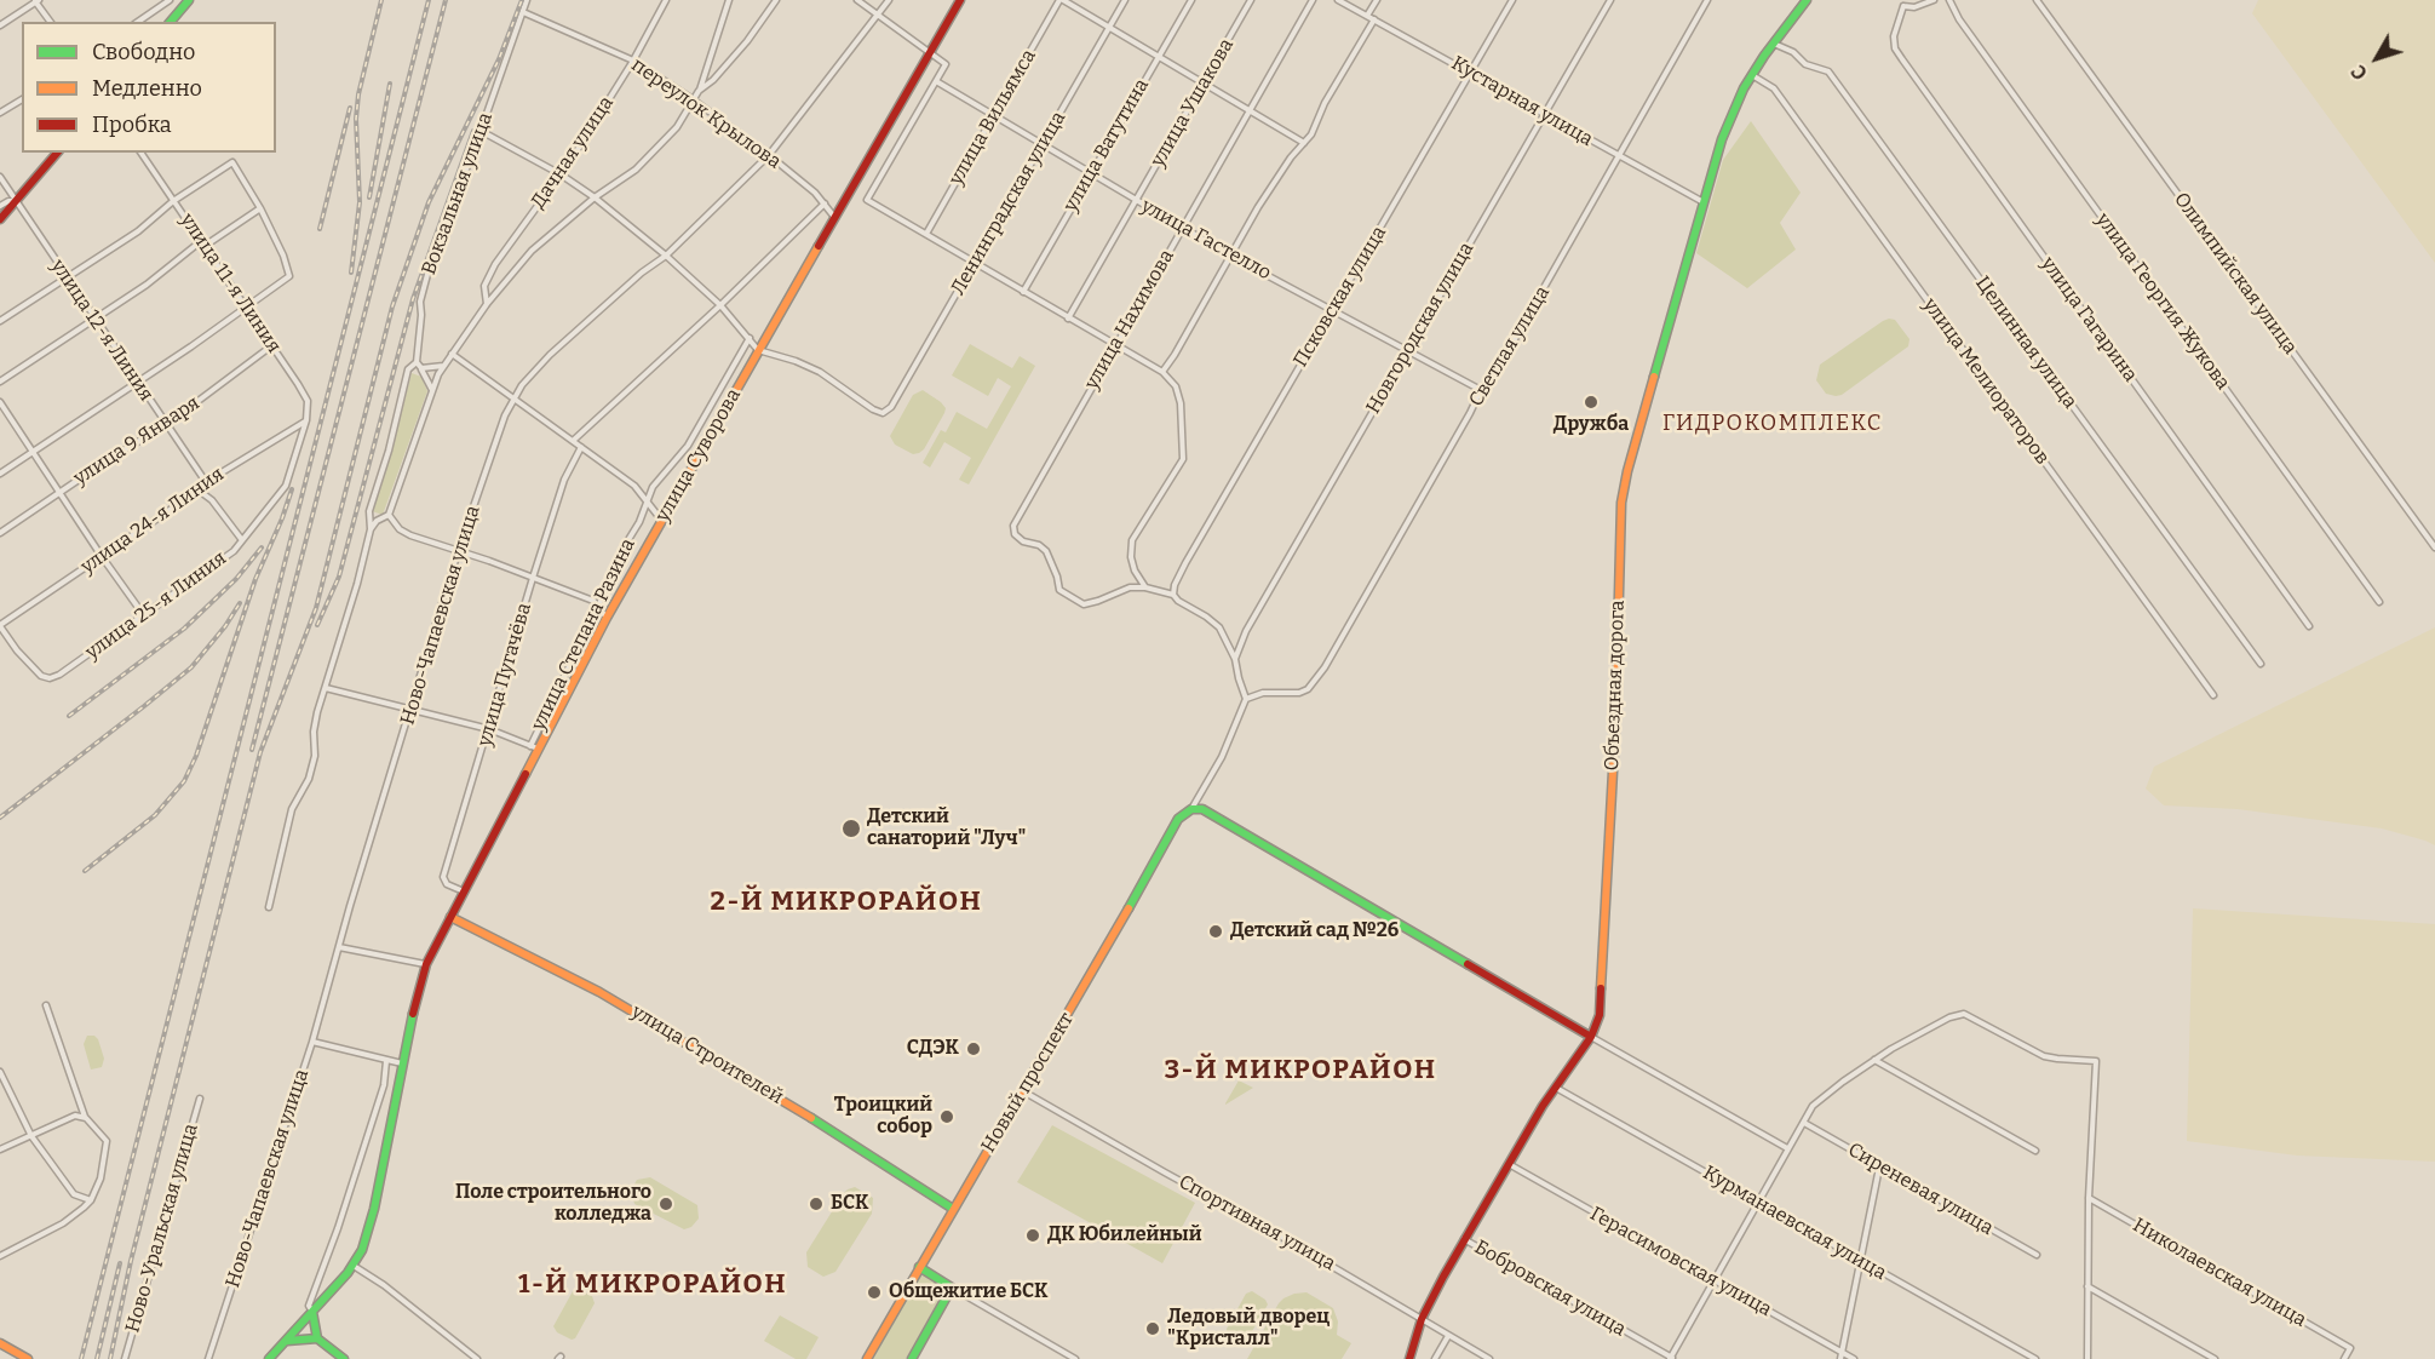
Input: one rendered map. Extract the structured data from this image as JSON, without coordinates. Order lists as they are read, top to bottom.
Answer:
{
  "streets": {
    "main road": [
      "улица Суворова",
      "Объездная дорога",
      "улица Строителей",
      "Новый проспект"
    ],
    "street": [
      "Кустарная улица",
      "улица Ушакова",
      "переулок Крылова",
      "улица Вильямса",
      "улица Ватутина",
      "Дачная улица",
      "Вокзальная улица",
      "Ленинградская улица",
      "улица Гастелло",
      "Олимпийская улица",
      "улица 11-я Линия",
      "Псковская улица",
      "улица Георгия Жукова",
      "улица Нахимова",
      "улица Гагарина",
      "Новгородская улица",
      "улица 12-я Линия",
      "Целинная улица",
      "Светлая улица",
      "улица Мелиораторов",
      "улица 9 Января",
      "улица 24-я Линия",
      "улица 25-я Линия",
      "Ново-Чапаевская улица",
      "улица Степана Разина",
      "улица Пугачёва",
      "Сиреневая улица",
      "Спортивная улица",
      "Курманаевская улица",
      "Ново-Уральская улица",
      "Герасимовская улица",
      "Николаевская улица",
      "Бобровская улица"
    ]
  },
  "crossings": [
    ["Кустарная улица", "Псковская улица"],
    ["Кустарная улица", "Новгородская улица"],
    ["Кустарная улица", "Светлая улица"],
    ["Кустарная улица", "Объездная дорога"],
    ["улица Ушакова", "улица Гастелло"],
    ["переулок Крылова", "Дачная улица"],
    ["переулок Крылова", "Вокзальная улица"],
    ["переулок Крылова", "улица Суворова"],
    ["переулок Крылова", "Ново-Чапаевская улица"],
    ["улица Вильямса", "улица Гастелло"],
    ["улица Ватутина", "улица Гастелло"],
    ["Ленинградская улица", "улица Гастелло"],
    ["Ленинградская улица", "улица Суворова"],
    ["улица Гастелло", "Псковская улица"],
    ["улица Гастелло", "улица Нахимова"],
    ["улица Гастелло", "Новгородская улица"],
    ["улица Гастелло", "Светлая улица"],
    ["улица 11-я Линия", "улица 9 Января"],
    ["улица 11-я Линия", "улица 24-я Линия"],
    ["улица 11-я Линия", "улица 25-я Линия"],
    ["улица 12-я Линия", "улица 9 Января"],
    ["улица 12-я Линия", "улица 24-я Линия"],
    ["Целинная улица", "Объездная дорога"],
    ["улица Мелиораторов", "Объездная дорога"],
    ["улица Суворова", "улица Степана Разина"],
    ["улица Суворова", "улица Пугачёва"],
    ["улица Суворова", "улица Строителей"],
    ["улица 24-я Линия", "улица 25-я Линия"],
    ["Объездная дорога", "Спортивная улица"],
    ["Объездная дорога", "Курманаевская улица"],
    ["Объездная дорога", "Герасимовская улица"],
    ["Объездная дорога", "Бобровская улица"],
    ["улица Строителей", "Новый проспект"],
    ["Новый проспект", "Спортивная улица"]
  ],
  "districts": [
    "ГИДРОКОМПЛЕКС",
    "2-Й МИКРОРАЙОН",
    "3-Й МИКРОРАЙОН",
    "1-Й МИКРОРАЙОН"
  ],
  "places": [
    "Дружба",
    "Детский санаторий \"Луч\"",
    "Детский сад №26",
    "СДЭК",
    "Троицкий собор",
    "Поле строительного колледжа",
    "БСК",
    "ДК Юбилейный",
    "Общежитие БСК",
    "Ледовый дворец \"Кристалл\""
  ],
  "legend": ["Свободно", "Медленно", "Пробка"],
  "north": "bottom left"
}
